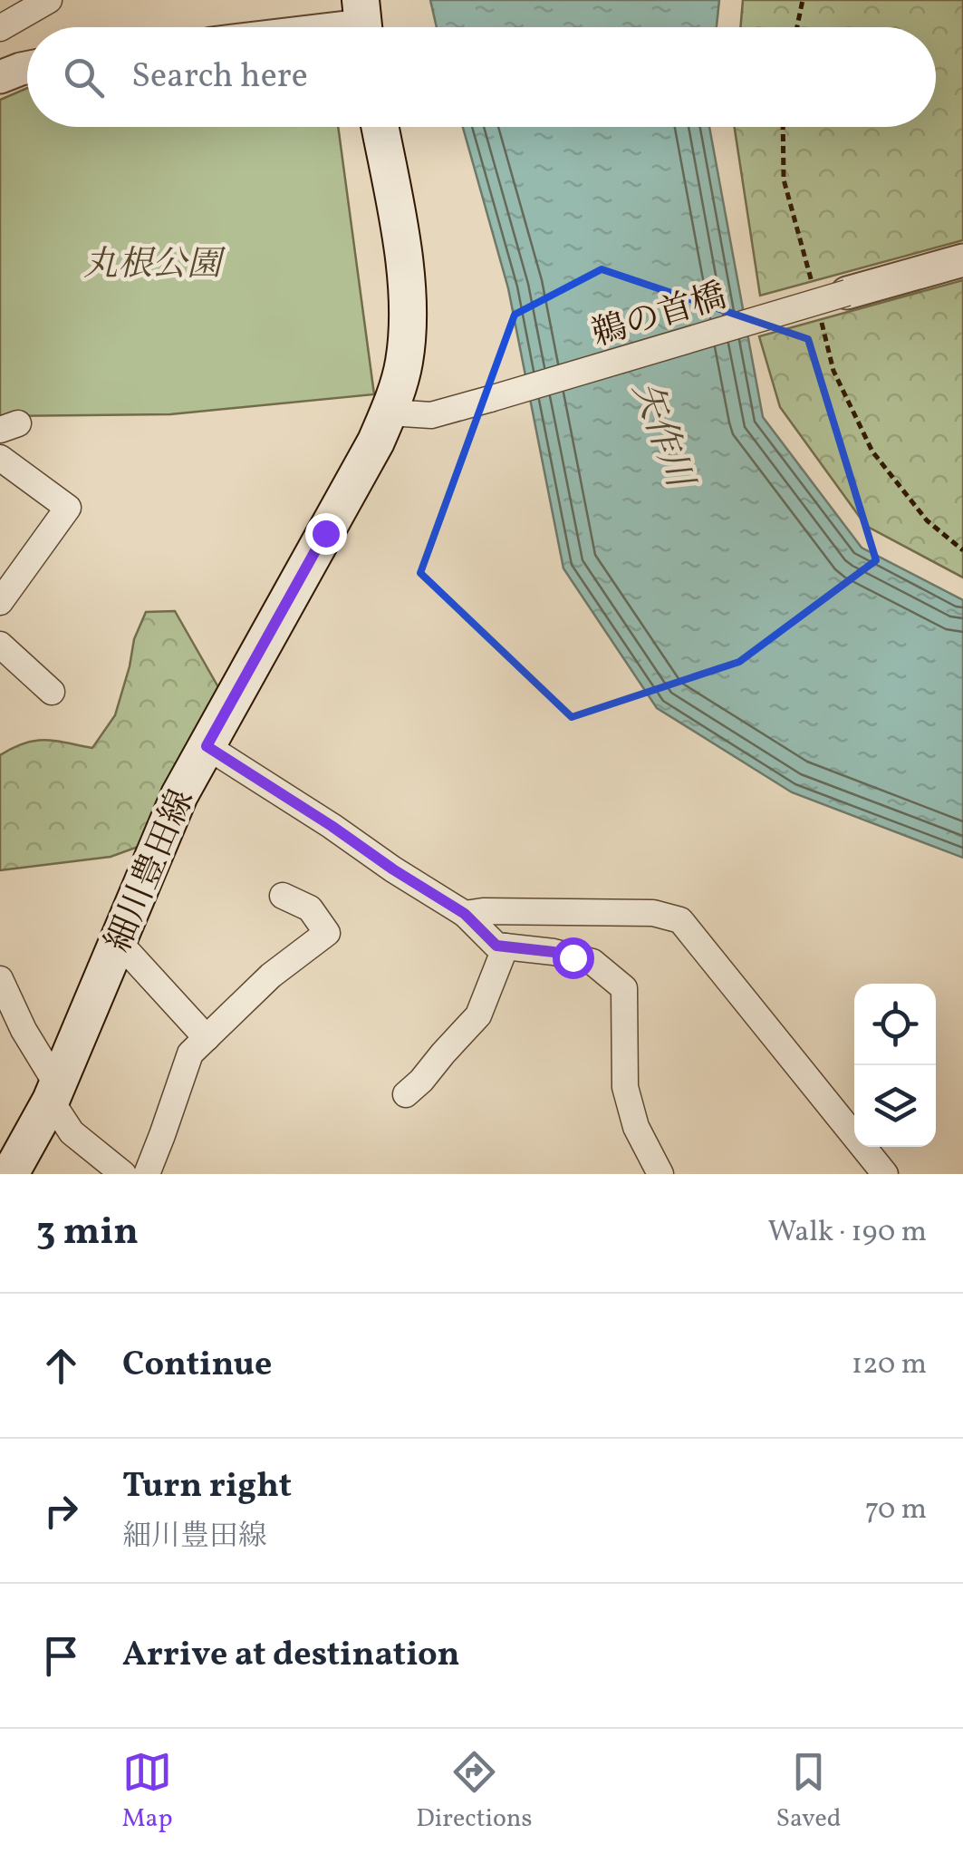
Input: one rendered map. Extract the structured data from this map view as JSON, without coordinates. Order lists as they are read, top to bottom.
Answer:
{
  "streets": {
    "main road": ["細川豊田線"],
    "street": ["鵜の首橋"]
  },
  "crossings": [
    ["鵜の首橋", "細川豊田線"]
  ],
  "water": ["矢作川"],
  "parks": ["丸根公園"],
  "page": {
    "search": "Search here",
    "heading": ["3 min", "Walk · 190 m"],
    "list": [
      ["Continue", "120 m"],
      ["Turn right", "細川豊田線", "70 m"],
      "Arrive at destination"
    ],
    "nav": ["Map", "Directions", "Saved"]
  }
}
